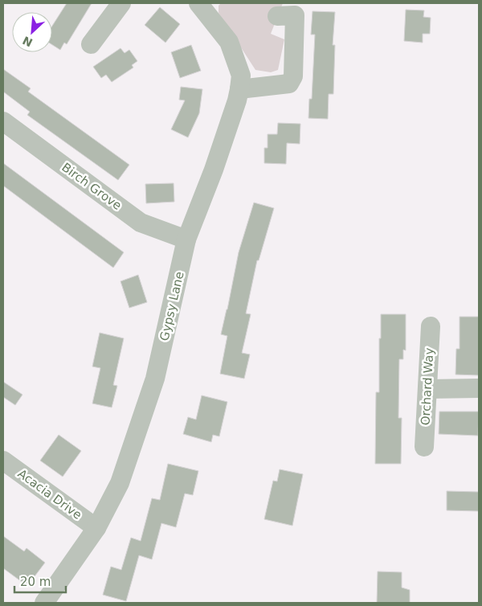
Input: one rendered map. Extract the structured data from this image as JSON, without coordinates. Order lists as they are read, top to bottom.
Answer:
{
  "streets": {
    "street": [
      "Birch Grove",
      "Gypsy Lane",
      "Orchard Way",
      "Acacia Drive"
    ]
  },
  "crossings": [
    ["Birch Grove", "Gypsy Lane"],
    ["Gypsy Lane", "Acacia Drive"]
  ],
  "scale_bar": "20 m",
  "north": "bottom left"
}
